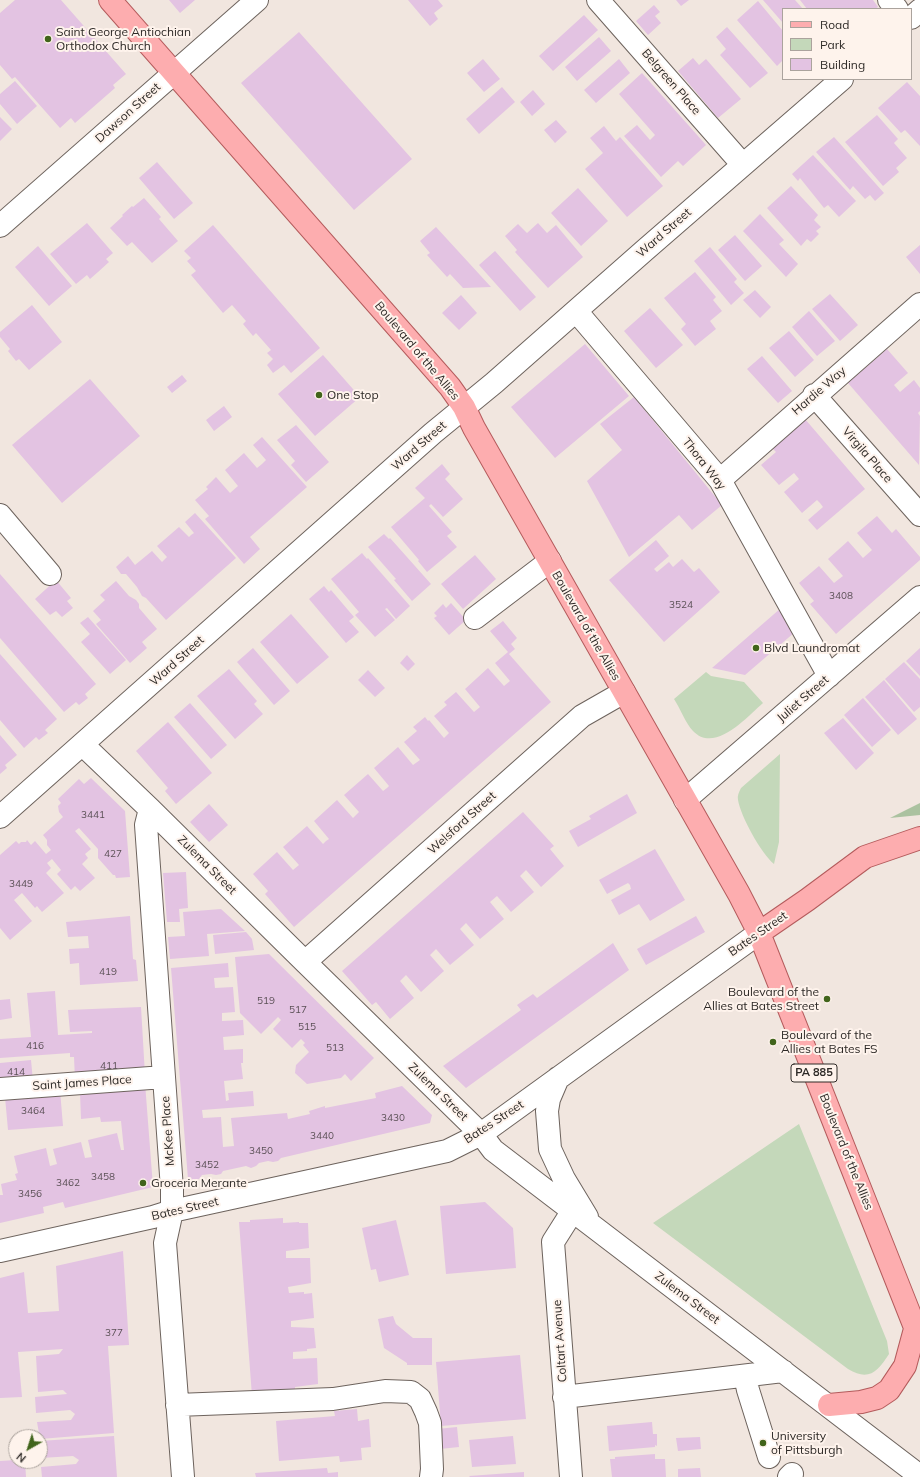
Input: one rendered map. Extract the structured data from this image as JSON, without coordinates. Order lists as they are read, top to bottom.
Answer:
{
  "streets": {
    "main road": ["Boulevard of the Allies", "Bates Street", "PA 885"],
    "street": [
      "Belgreen Place",
      "Dawson Street",
      "Ward Street",
      "Hardie Way",
      "Virgila Place",
      "Thora Way",
      "Juliet Street",
      "Welsford Street",
      "Zulema Street",
      "Saint James Place",
      "McKee Place",
      "Coltart Avenue"
    ]
  },
  "crossings": [
    ["Belgreen Place", "Ward Street"],
    ["Dawson Street", "Boulevard of the Allies"],
    ["Ward Street", "Boulevard of the Allies"],
    ["Ward Street", "Thora Way"],
    ["Ward Street", "Zulema Street"],
    ["Boulevard of the Allies", "Juliet Street"],
    ["Boulevard of the Allies", "Welsford Street"],
    ["Boulevard of the Allies", "Bates Street"],
    ["Hardie Way", "Virgila Place"],
    ["Hardie Way", "Thora Way"],
    ["Thora Way", "Juliet Street"],
    ["Welsford Street", "Zulema Street"],
    ["Zulema Street", "Bates Street"],
    ["Zulema Street", "McKee Place"],
    ["Zulema Street", "Coltart Avenue"],
    ["Bates Street", "McKee Place"],
    ["Saint James Place", "McKee Place"]
  ],
  "places": [
    "Saint George Antiochian Orthodox Church",
    "One Stop",
    "Blvd Laundromat",
    "Boulevard of the Allies at Bates Street",
    "Boulevard of the Allies at Bates FS",
    "Groceria Merante",
    "University of Pittsburgh"
  ],
  "house_numbers": [
    "3408",
    "3524",
    "3441",
    "427",
    "3449",
    "419",
    "519",
    "517",
    "515",
    "416",
    "513",
    "411",
    "414",
    "3464",
    "3430",
    "3440",
    "3450",
    "3452",
    "3458",
    "3462",
    "3456",
    "377"
  ],
  "legend": ["Road", "Park", "Building"],
  "north": "bottom left"
}
